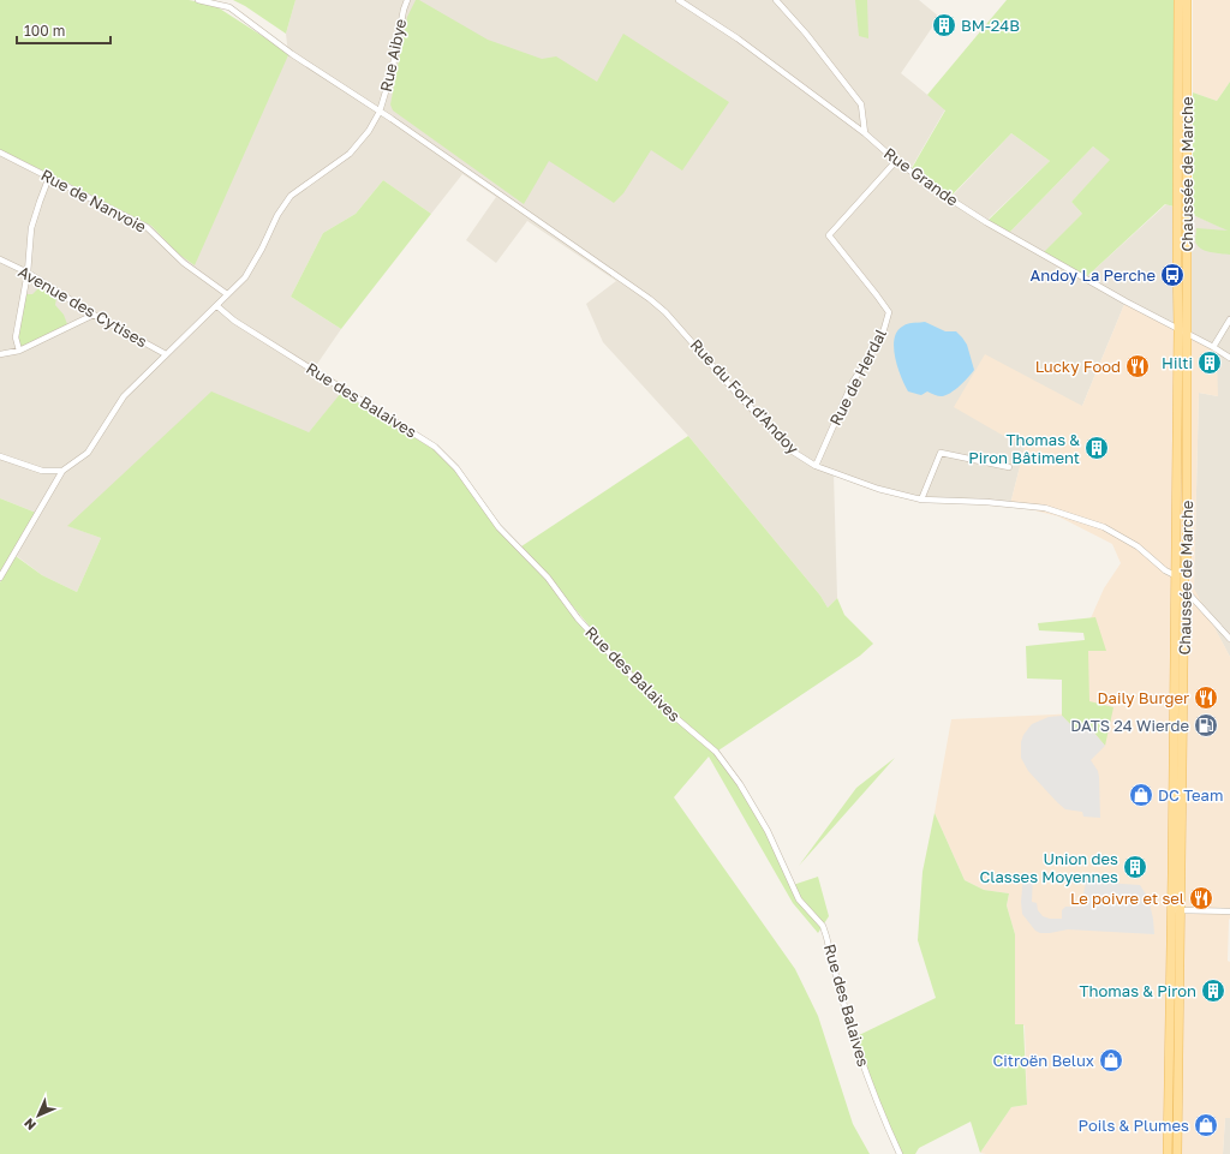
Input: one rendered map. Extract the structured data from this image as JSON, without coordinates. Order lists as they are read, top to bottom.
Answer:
{
  "streets": {
    "main road": ["Chaussée de Marche"],
    "street": [
      "Rue Aibye",
      "Rue Grande",
      "Rue de Nanvoie",
      "Avenue des Cytises",
      "Rue de Herdal",
      "Rue du Fort d'Andoy",
      "Rue des Balaives"
    ]
  },
  "crossings": [
    ["Rue Aibye", "Rue de Nanvoie"],
    ["Rue Aibye", "Avenue des Cytises"],
    ["Rue Aibye", "Rue du Fort d'Andoy"],
    ["Rue Aibye", "Rue des Balaives"],
    ["Chaussée de Marche", "Rue Grande"],
    ["Chaussée de Marche", "Rue du Fort d'Andoy"],
    ["Rue Grande", "Rue de Herdal"],
    ["Rue de Herdal", "Rue du Fort d'Andoy"]
  ],
  "places": {
    "building": [
      "BM-24B",
      "Hilti",
      "Thomas & Piron Bâtiment",
      "Union des Classes Moyennes",
      "Thomas & Piron"
    ],
    "bus stop": ["Andoy La Perche"],
    "restaurant": ["Lucky Food", "Daily Burger", "Le poivre et sel"],
    "fuel station": ["DATS 24 Wierde"],
    "shop": ["DC Team", "Citroën Belux", "Poils & Plumes"]
  },
  "scale_bar": "100 m",
  "north": "bottom left"
}
